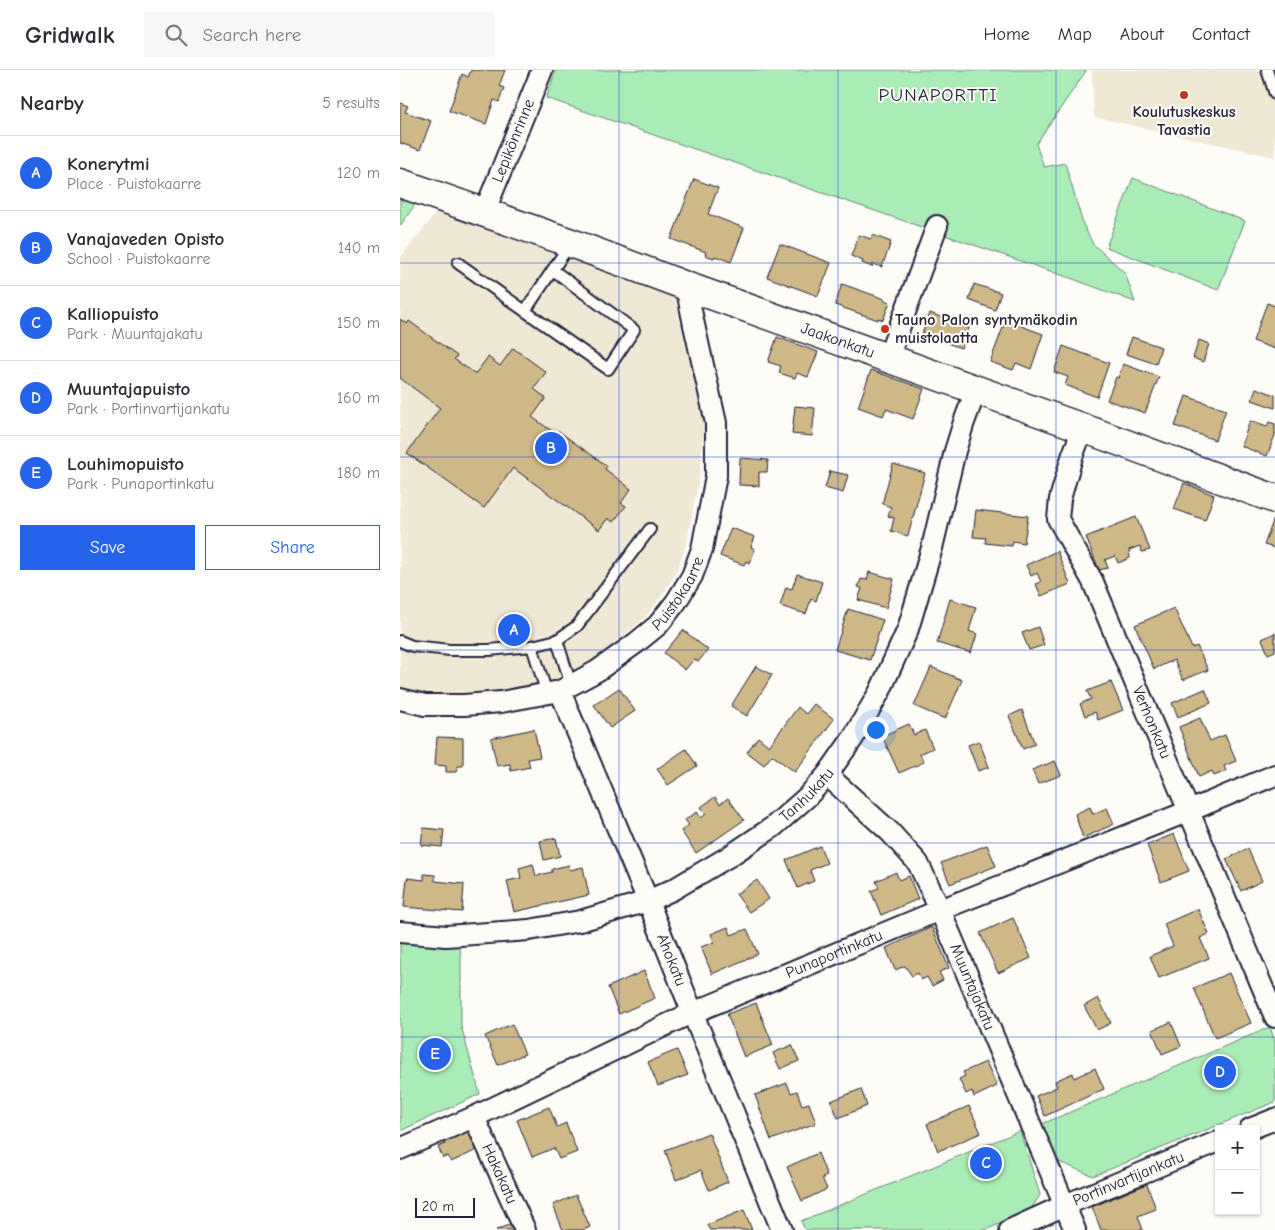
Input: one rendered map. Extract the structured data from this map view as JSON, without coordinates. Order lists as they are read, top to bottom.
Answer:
{
  "streets": {
    "street": [
      "Lepikönrinne",
      "Jaakonkatu",
      "Puistokaarre",
      "Verhonkatu",
      "Tanhukatu",
      "Punaportinkatu",
      "Ahokatu",
      "Muuntajakatu",
      "Hakakatu",
      "Portinvartijankatu"
    ]
  },
  "crossings": [
    ["Lepikönrinne", "Jaakonkatu"],
    ["Jaakonkatu", "Puistokaarre"],
    ["Jaakonkatu", "Verhonkatu"],
    ["Jaakonkatu", "Tanhukatu"],
    ["Puistokaarre", "Ahokatu"],
    ["Verhonkatu", "Punaportinkatu"],
    ["Tanhukatu", "Ahokatu"],
    ["Tanhukatu", "Muuntajakatu"],
    ["Punaportinkatu", "Ahokatu"],
    ["Punaportinkatu", "Muuntajakatu"],
    ["Punaportinkatu", "Hakakatu"],
    ["Muuntajakatu", "Portinvartijankatu"]
  ],
  "districts": ["PUNAPORTTI"],
  "places": ["Koulutuskeskus Tavastia", "Tauno Palon syntymäkodin muistolaatta"],
  "scale_bar": "20 m",
  "page": {
    "header": "Gridwalk",
    "search": "Search here",
    "nav": [
      "Home",
      "Map",
      "About",
      "Contact"
    ],
    "heading": ["Nearby", "5 results"],
    "list": [
      {
        "mark": "A",
        "name": "Konerytmi",
        "note": "Place · Puistokaarre",
        "value": "120 m"
      },
      {
        "mark": "B",
        "name": "Vanajaveden Opisto",
        "note": "School · Puistokaarre",
        "value": "140 m"
      },
      {
        "mark": "C",
        "name": "Kalliopuisto",
        "note": "Park · Muuntajakatu",
        "value": "150 m"
      },
      {
        "mark": "D",
        "name": "Muuntajapuisto",
        "note": "Park · Portinvartijankatu",
        "value": "160 m"
      },
      {
        "mark": "E",
        "name": "Louhimopuisto",
        "note": "Park · Punaportinkatu",
        "value": "180 m"
      }
    ],
    "pins": [
      "B",
      "A",
      "E",
      "D",
      "C"
    ],
    "buttons": ["Save", "Share"],
    "map_buttons": ["+", "−"],
    "scale": "20 m"
  }
}
